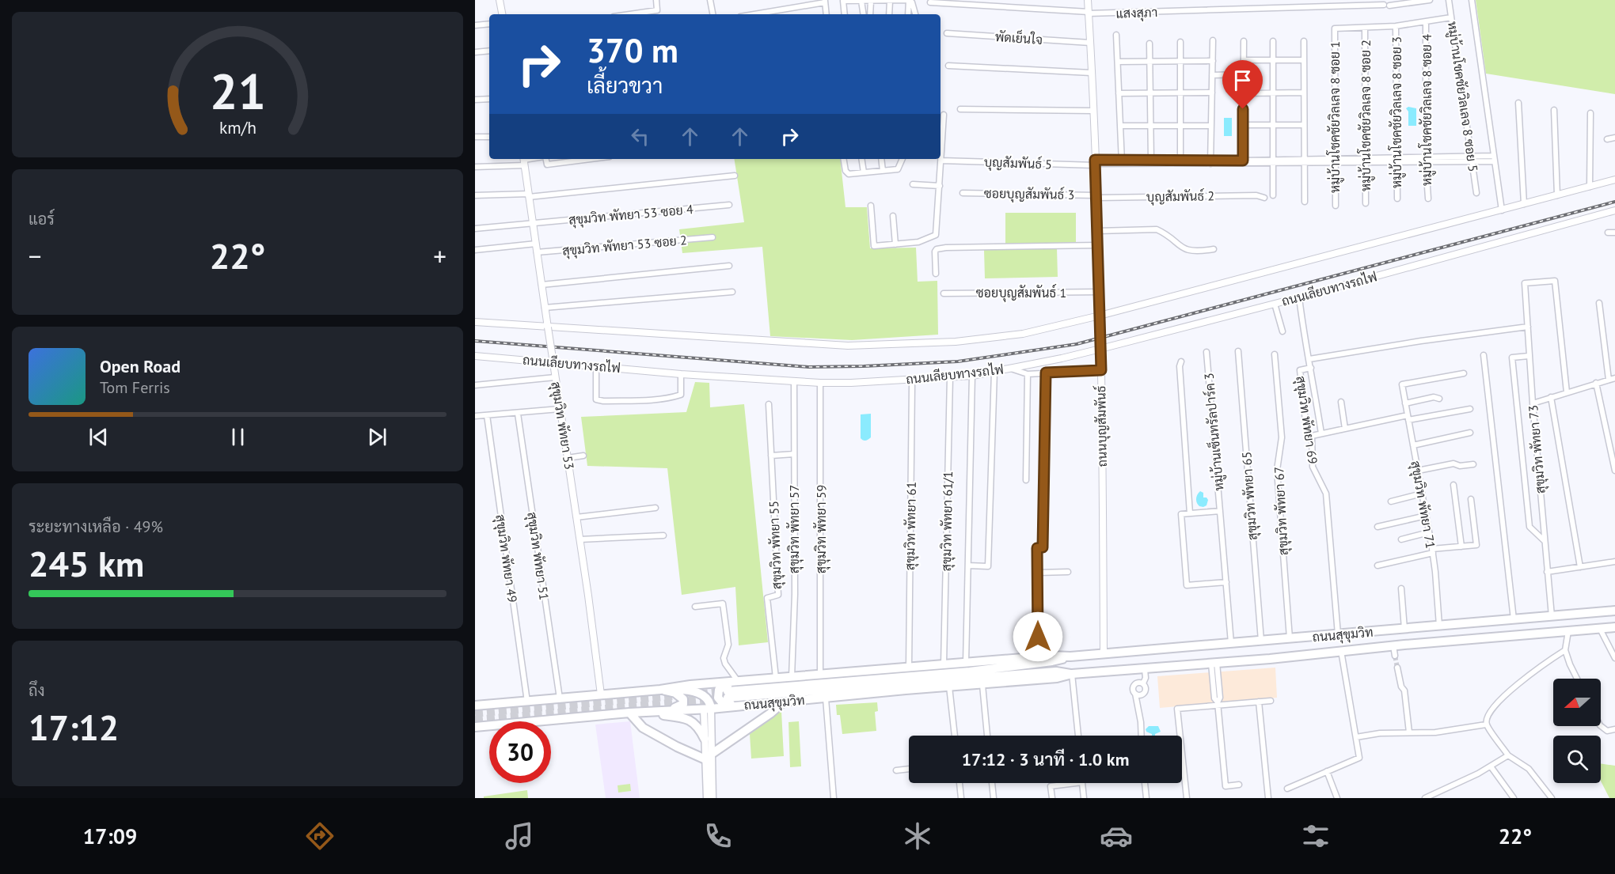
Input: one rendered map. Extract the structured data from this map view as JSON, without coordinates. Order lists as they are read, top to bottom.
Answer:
{
  "streets": {
    "highway": ["ถนนสุขุมวิท"],
    "street": [
      "แสงสุภา",
      "พัดเย็นใจ",
      "หมู่บ้านโชคชัยวิลเลจ 8 ซอย 5",
      "หมู่บ้านโชคชัยวิลเลจ 8 ซอย 4",
      "หมู่บ้านโชคชัยวิลเลจ 8 ซอย 3",
      "หมู่บ้านโชคชัยวิลเลจ 8 ซอย 2",
      "หมู่บ้านโชคชัยวิลเลจ 8 ซอย 1",
      "บุญสัมพันธ์ 5",
      "ซอยบุญสัมพันธ์ 3",
      "บุญสัมพันธ์ 2",
      "สุขุมวิท พัทยา 53 ซอย 4",
      "สุขุมวิท พัทยา 53 ซอย 2",
      "ถนนเลียบทางรถไฟ",
      "ซอยบุญสัมพันธ์ 1",
      "สุขุมวิท พัทยา 69",
      "สุขุมวิท พัทยา 53",
      "ถนนบุญสัมพันธ์",
      "หมู่บ้านเซ็นทรัลปาร์ค 3",
      "สุขุมวิท พัทยา 73",
      "สุขุมวิท พัทยา 65",
      "สุขุมวิท พัทยา 71",
      "สุขุมวิท พัทยา 67",
      "สุขุมวิท พัทยา 61/1",
      "สุขุมวิท พัทยา 61",
      "สุขุมวิท พัทยา 57",
      "สุขุมวิท พัทยา 59",
      "สุขุมวิท พัทยา 55",
      "สุขุมวิท พัทยา 51",
      "สุขุมวิท พัทยา 49"
    ]
  },
  "crossings": [
    ["แสงสุภา", "ถนนบุญสัมพันธ์"],
    ["พัดเย็นใจ", "ถนนบุญสัมพันธ์"],
    ["หมู่บ้านโชคชัยวิลเลจ 8 ซอย 5", "บุญสัมพันธ์ 5"],
    ["หมู่บ้านโชคชัยวิลเลจ 8 ซอย 4", "บุญสัมพันธ์ 5"],
    ["หมู่บ้านโชคชัยวิลเลจ 8 ซอย 3", "บุญสัมพันธ์ 5"],
    ["หมู่บ้านโชคชัยวิลเลจ 8 ซอย 2", "หมู่บ้านโชคชัยวิลเลจ 8 ซอย 1"],
    ["หมู่บ้านโชคชัยวิลเลจ 8 ซอย 2", "บุญสัมพันธ์ 5"],
    ["หมู่บ้านโชคชัยวิลเลจ 8 ซอย 1", "บุญสัมพันธ์ 5"],
    ["บุญสัมพันธ์ 5", "ถนนบุญสัมพันธ์"],
    ["ซอยบุญสัมพันธ์ 3", "บุญสัมพันธ์ 2"],
    ["ซอยบุญสัมพันธ์ 3", "ถนนบุญสัมพันธ์"],
    ["บุญสัมพันธ์ 2", "ถนนบุญสัมพันธ์"],
    ["สุขุมวิท พัทยา 53 ซอย 4", "สุขุมวิท พัทยา 53"],
    ["สุขุมวิท พัทยา 53 ซอย 2", "สุขุมวิท พัทยา 53"],
    ["ถนนเลียบทางรถไฟ", "สุขุมวิท พัทยา 69"],
    ["ถนนเลียบทางรถไฟ", "สุขุมวิท พัทยา 53"],
    ["ถนนเลียบทางรถไฟ", "ถนนบุญสัมพันธ์"],
    ["ถนนเลียบทางรถไฟ", "สุขุมวิท พัทยา 61/1"],
    ["ถนนเลียบทางรถไฟ", "สุขุมวิท พัทยา 57"],
    ["ถนนเลียบทางรถไฟ", "สุขุมวิท พัทยา 59"],
    ["ซอยบุญสัมพันธ์ 1", "ถนนบุญสัมพันธ์"],
    ["สุขุมวิท พัทยา 69", "ถนนสุขุมวิท"],
    ["สุขุมวิท พัทยา 53", "ถนนสุขุมวิท"],
    ["ถนนบุญสัมพันธ์", "ถนนสุขุมวิท"],
    ["หมู่บ้านเซ็นทรัลปาร์ค 3", "ถนนสุขุมวิท"],
    ["สุขุมวิท พัทยา 73", "ถนนสุขุมวิท"],
    ["สุขุมวิท พัทยา 65", "ถนนสุขุมวิท"],
    ["สุขุมวิท พัทยา 71", "ถนนสุขุมวิท"],
    ["สุขุมวิท พัทยา 67", "ถนนสุขุมวิท"],
    ["สุขุมวิท พัทยา 61/1", "ถนนสุขุมวิท"],
    ["สุขุมวิท พัทยา 61", "ถนนสุขุมวิท"],
    ["สุขุมวิท พัทยา 57", "ถนนสุขุมวิท"],
    ["สุขุมวิท พัทยา 59", "ถนนสุขุมวิท"],
    ["สุขุมวิท พัทยา 55", "ถนนสุขุมวิท"],
    ["สุขุมวิท พัทยา 51", "ถนนสุขุมวิท"],
    ["สุขุมวิท พัทยา 49", "ถนนสุขุมวิท"]
  ],
  "north": "left",
  "page": {
    "turn": ["370 m", "เลี้ยวขวา"],
    "tile": [
      "แอร์",
      ["ระยะทางเหลือ · 49%", "245 km"],
      ["ถึง", "17:12"]
    ],
    "heat": ["−", "22°", "+"],
    "song": ["Open Road", "Tom Ferris"],
    "limit": "30",
    "trip": "17:12 · 3 นาที · 1.0 km",
    "tabs": ["17:09", "22°"],
    "gauge": ["21", "km/h"]
  }
}
